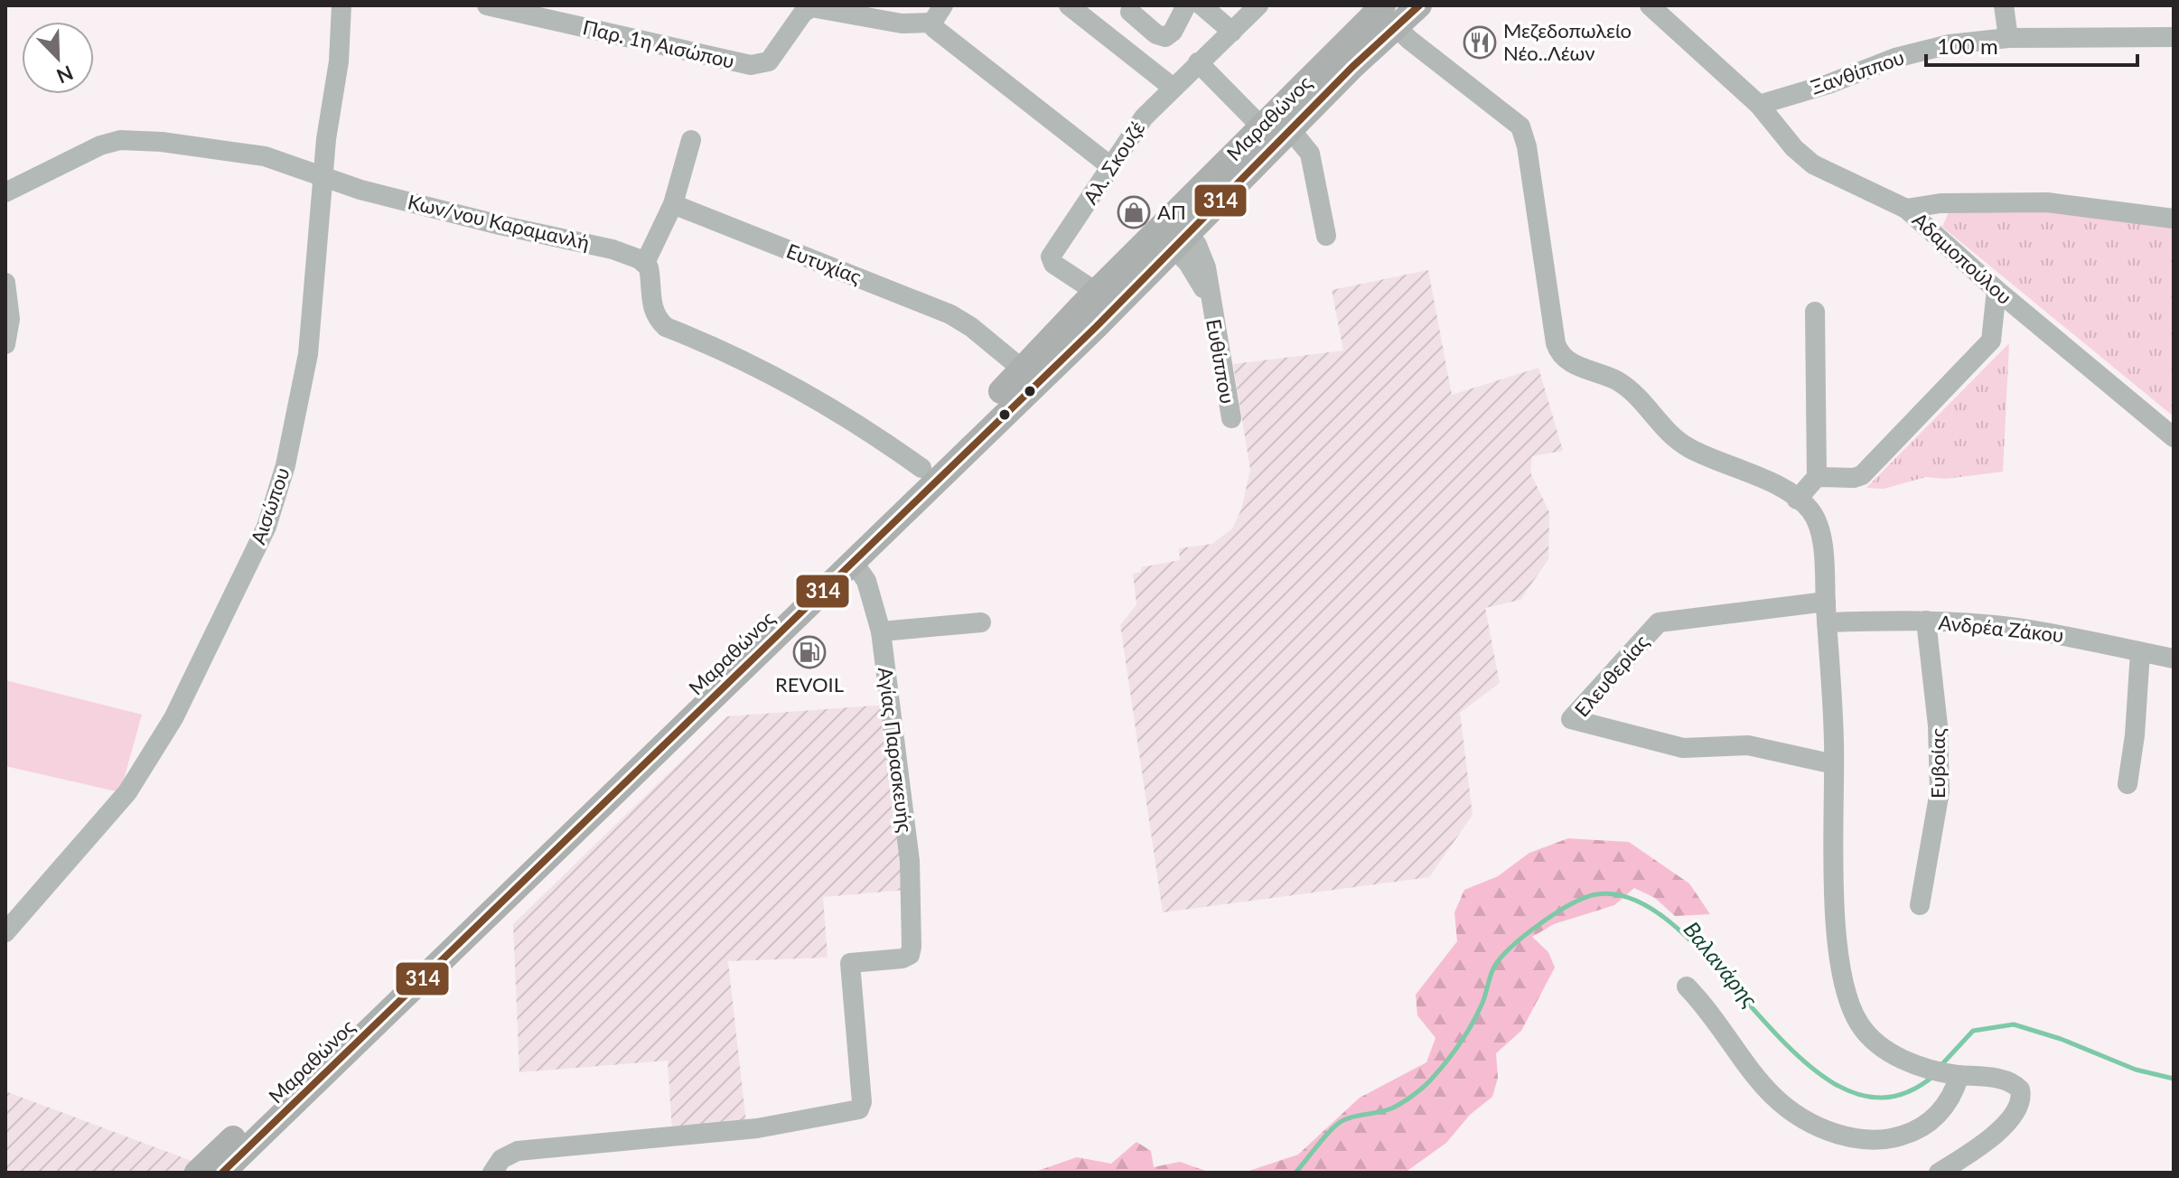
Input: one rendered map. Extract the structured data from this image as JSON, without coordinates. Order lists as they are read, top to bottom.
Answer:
{
  "streets": {
    "main road": ["Μαραθώνος"],
    "street": [
      "Παρ. 1η Αισώπου",
      "Ξανθίππου",
      "Αλ. Σκουζέ",
      "Κων/νου Καραμανλή",
      "Αδαμοπούλου",
      "Ευτυχίας",
      "Ευθίππου",
      "Αισώπου",
      "Ανδρέα Ζάκου",
      "Ελευθερίας",
      "Αγίας Παρασκευής",
      "Ευβοίας"
    ]
  },
  "crossings": [
    ["Ξανθίππου", "Αδαμοπούλου"],
    ["Μαραθώνος", "Αλ. Σκουζέ"],
    ["Μαραθώνος", "Ευτυχίας"],
    ["Μαραθώνος", "Ευθίππου"],
    ["Μαραθώνος", "Αγίας Παρασκευής"],
    ["Κων/νου Καραμανλή", "Αισώπου"],
    ["Ανδρέα Ζάκου", "Ελευθερίας"],
    ["Ανδρέα Ζάκου", "Ευβοίας"]
  ],
  "water": ["Βαλανάρης"],
  "places": {
    "restaurant": ["Μεζεδοπωλείο Νέο..Λέων"],
    "shop": ["ΑΠ"],
    "fuel station": ["REVOIL"]
  },
  "lines": ["transit line 314"],
  "scale_bar": "100 m",
  "north": "bottom right"
}
